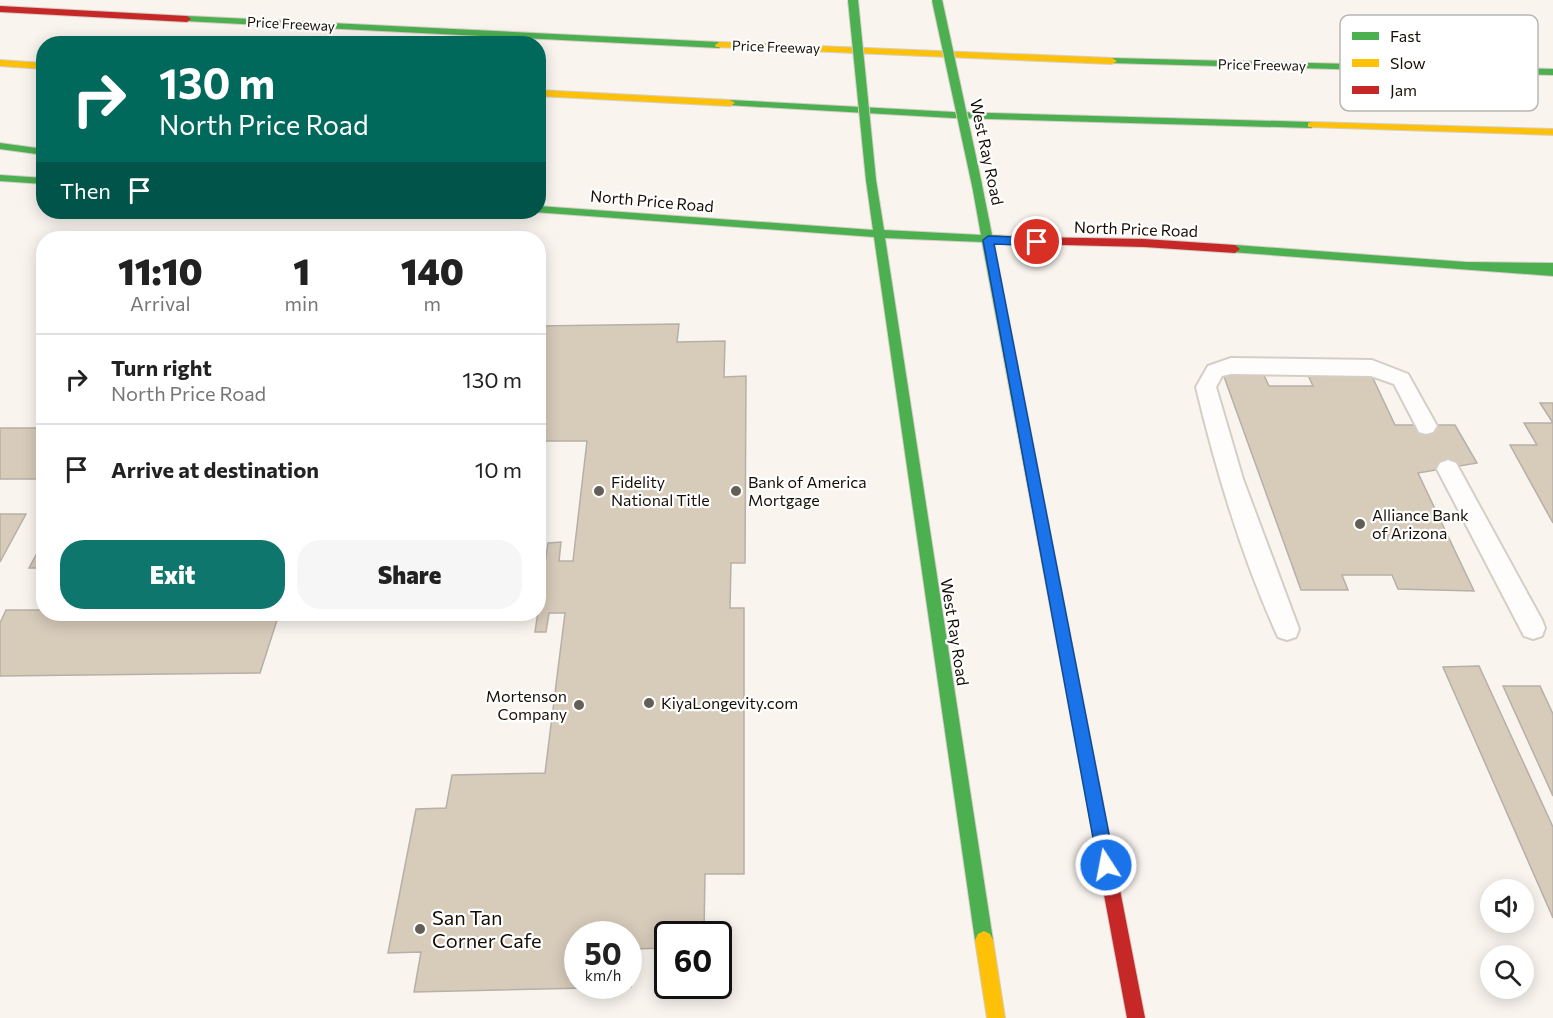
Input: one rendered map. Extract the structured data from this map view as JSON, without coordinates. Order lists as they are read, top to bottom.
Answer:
{
  "streets": {
    "main road": ["Price Freeway", "West Ray Road", "North Price Road"]
  },
  "crossings": [
    ["West Ray Road", "North Price Road"]
  ],
  "places": [
    "Fidelity National Title",
    "Bank of America Mortgage",
    "Alliance Bank of Arizona",
    "KiyaLongevity.com",
    "Mortenson Company",
    "San Tan Corner Cafe"
  ],
  "legend": ["Fast", "Slow", "Jam"],
  "page": {
    "turn": ["130 m", "North Price Road"],
    "then": "Then",
    "eta": [
      "11:10",
      "Arrival",
      "1",
      "min",
      "140",
      "m"
    ],
    "list": [
      {
        "name": "Turn right",
        "note": "North Price Road",
        "value": "130 m"
      },
      {
        "name": "Arrive at destination",
        "value": "10 m"
      }
    ],
    "buttons": ["Exit", "Share"],
    "speed": "50 km/h",
    "limit": "60"
  }
}
